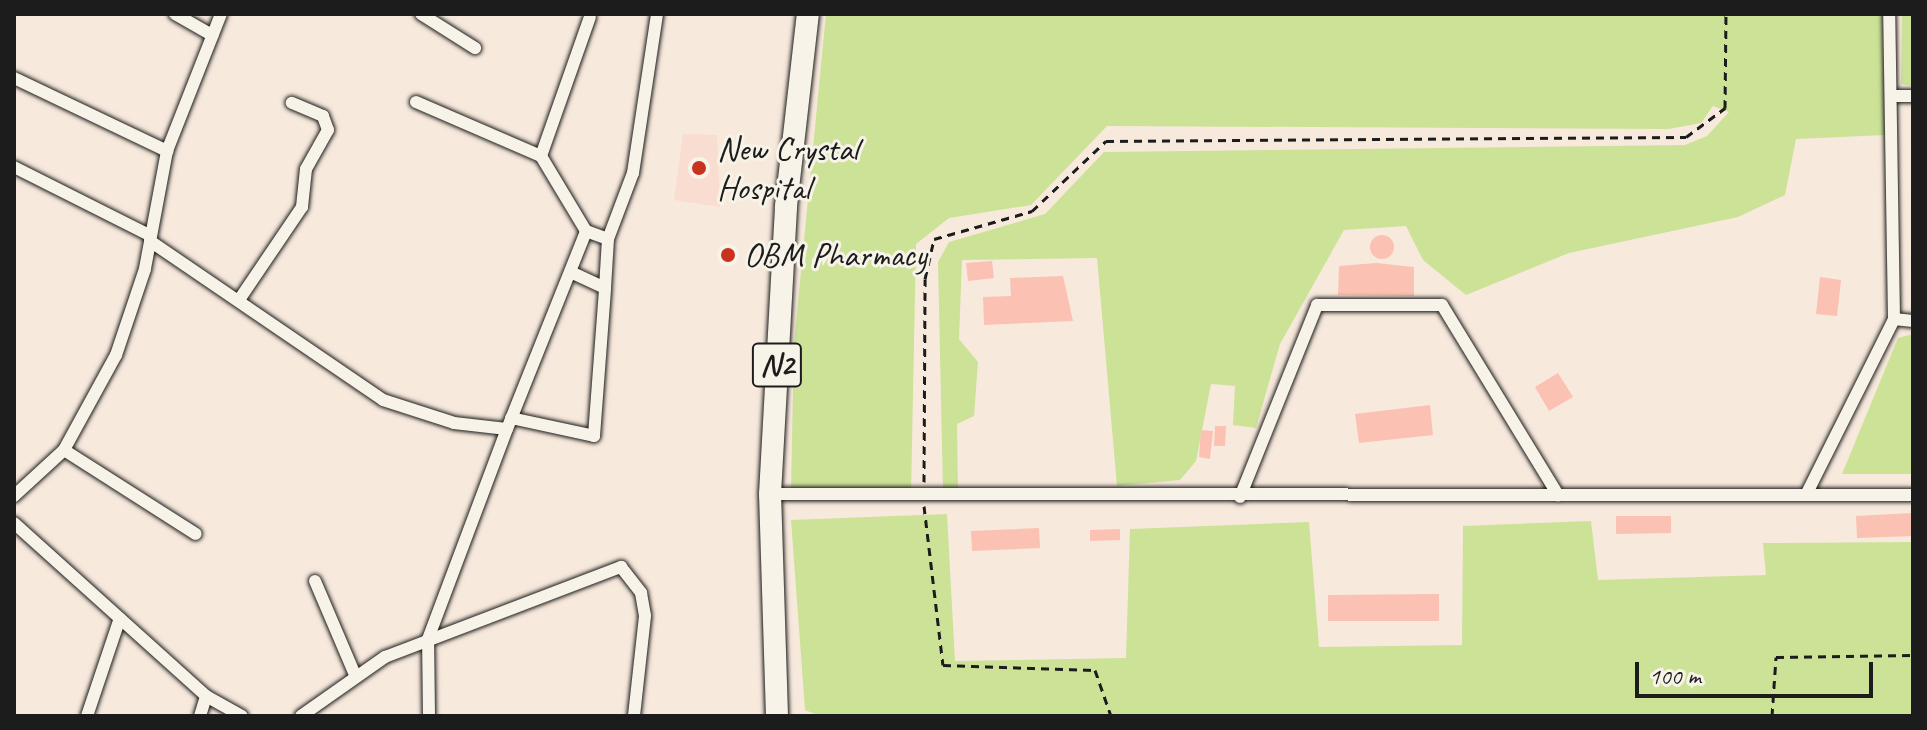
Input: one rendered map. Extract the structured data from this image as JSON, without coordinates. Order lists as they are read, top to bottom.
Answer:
{
  "streets": {
    "highway": ["N2"]
  },
  "places": ["New Crystal Hospital", "OBM Pharmacy"],
  "scale_bar": "100 m"
}
